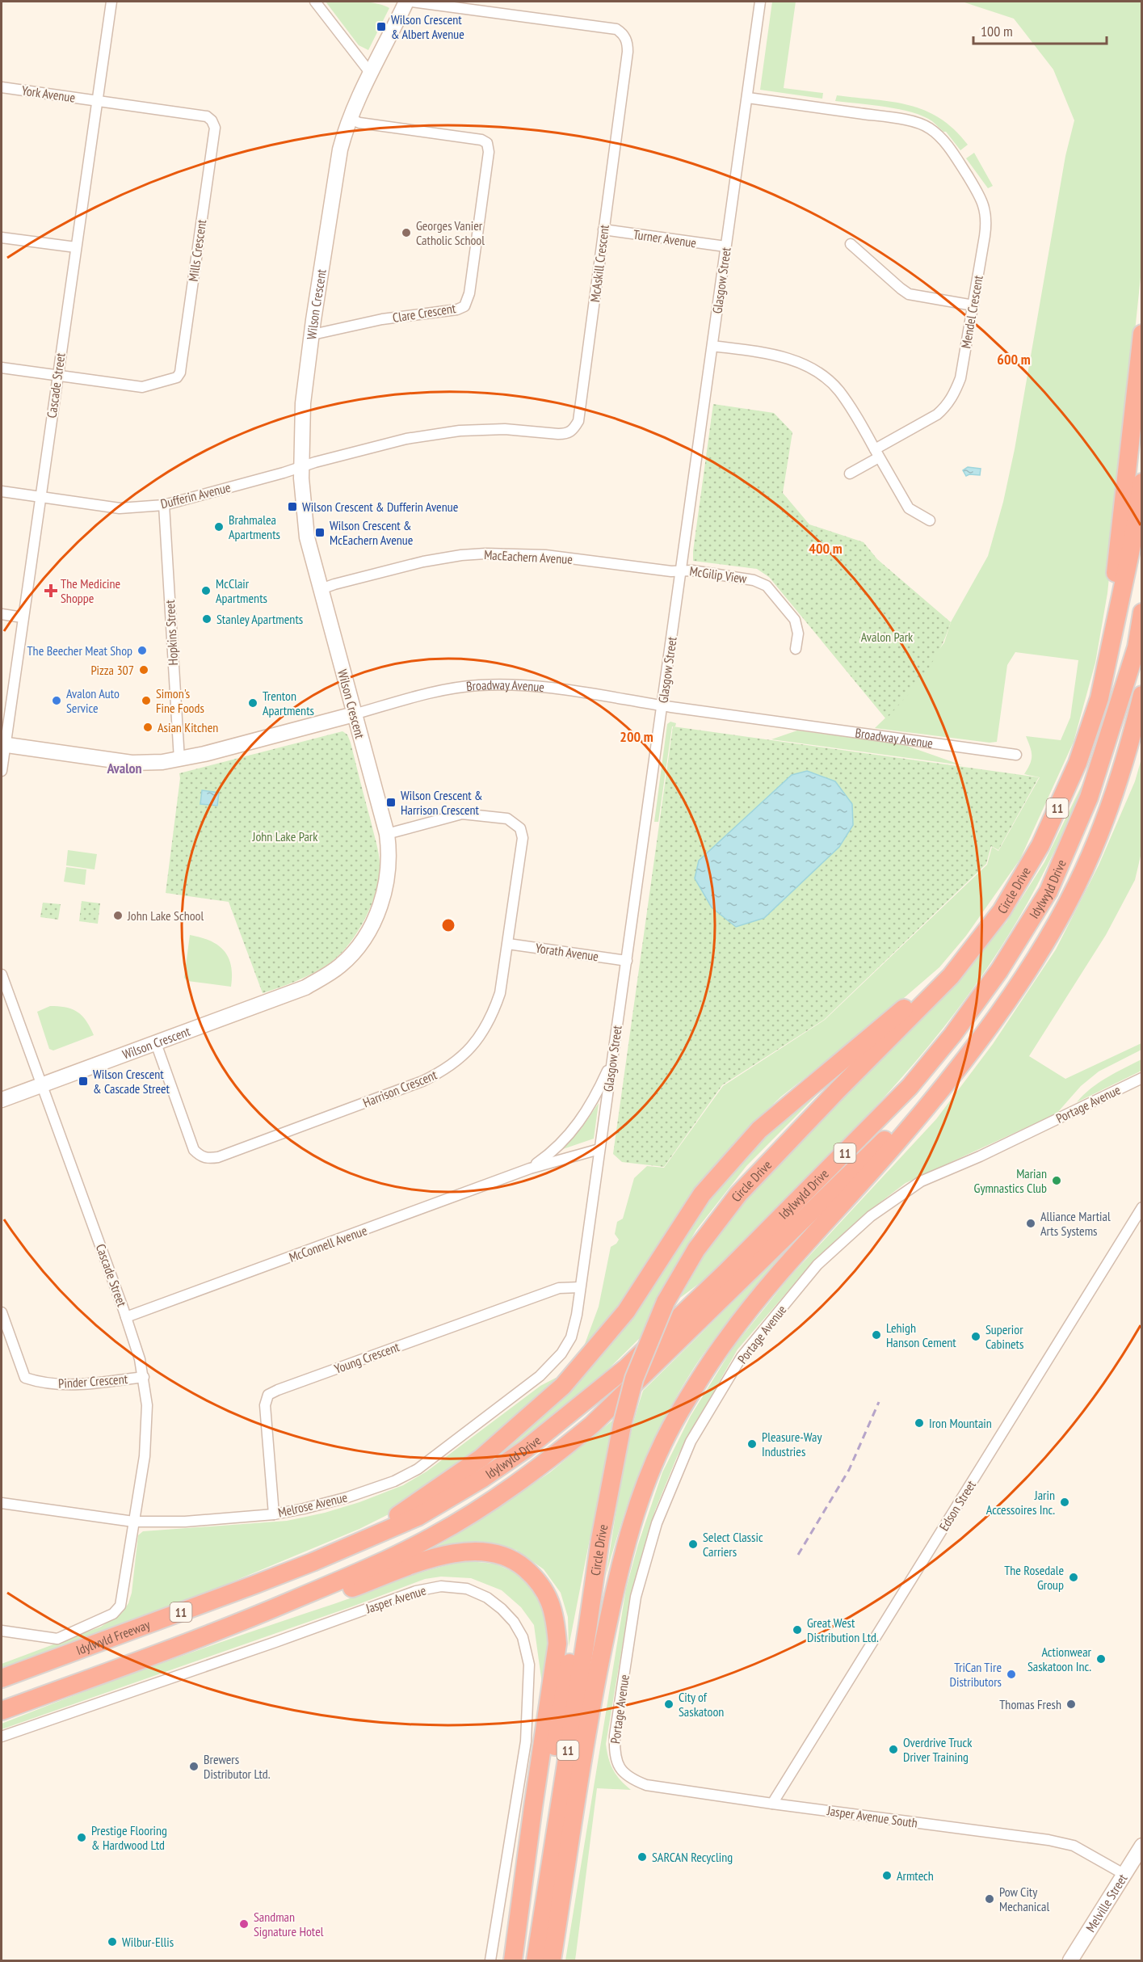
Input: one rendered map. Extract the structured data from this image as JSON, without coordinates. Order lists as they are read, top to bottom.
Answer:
{
  "streets": {
    "highway": [
      "11",
      "Idylwyld Drive",
      "Circle Drive",
      "Idylwyld Freeway"
    ],
    "street": [
      "York Avenue",
      "Turner Avenue",
      "Mills Crescent",
      "McAskill Crescent",
      "Glasgow Street",
      "Wilson Crescent",
      "Mendel Crescent",
      "Clare Crescent",
      "Cascade Street",
      "Dufferin Avenue",
      "MacEachern Avenue",
      "McGilip View",
      "Hopkins Street",
      "Broadway Avenue",
      "Yorath Avenue",
      "Harrison Crescent",
      "Portage Avenue",
      "McConnell Avenue",
      "Young Crescent",
      "Pinder Crescent",
      "Melrose Avenue",
      "Edson Street",
      "Jasper Avenue",
      "Jasper Avenue South",
      "Melville Street"
    ]
  },
  "crossings": [
    ["York Avenue", "Mills Crescent"],
    ["York Avenue", "Cascade Street"],
    ["Turner Avenue", "McAskill Crescent"],
    ["Turner Avenue", "Glasgow Street"],
    ["Mills Crescent", "Cascade Street"],
    ["McAskill Crescent", "Wilson Crescent"],
    ["McAskill Crescent", "Dufferin Avenue"],
    ["Glasgow Street", "Mendel Crescent"],
    ["Glasgow Street", "MacEachern Avenue"],
    ["Glasgow Street", "McGilip View"],
    ["Glasgow Street", "Broadway Avenue"],
    ["Glasgow Street", "Yorath Avenue"],
    ["Glasgow Street", "McConnell Avenue"],
    ["Glasgow Street", "Young Crescent"],
    ["Glasgow Street", "Melrose Avenue"],
    ["Wilson Crescent", "Clare Crescent"],
    ["Wilson Crescent", "Cascade Street"],
    ["Wilson Crescent", "Dufferin Avenue"],
    ["Wilson Crescent", "MacEachern Avenue"],
    ["Wilson Crescent", "Broadway Avenue"],
    ["Wilson Crescent", "Harrison Crescent"],
    ["Cascade Street", "Dufferin Avenue"],
    ["Cascade Street", "Broadway Avenue"],
    ["Cascade Street", "McConnell Avenue"],
    ["Cascade Street", "Pinder Crescent"],
    ["Cascade Street", "Melrose Avenue"],
    ["Dufferin Avenue", "Hopkins Street"],
    ["MacEachern Avenue", "McGilip View"],
    ["Hopkins Street", "Broadway Avenue"],
    ["11", "Idylwyld Drive"],
    ["Idylwyld Drive", "Circle Drive"],
    ["Idylwyld Drive", "Idylwyld Freeway"],
    ["Yorath Avenue", "Harrison Crescent"],
    ["Portage Avenue", "Jasper Avenue South"],
    ["Young Crescent", "Melrose Avenue"],
    ["Edson Street", "Jasper Avenue South"],
    ["Jasper Avenue South", "Melville Street"]
  ],
  "districts": ["Avalon"],
  "parks": ["Avalon Park", "John Lake Park"],
  "places": {
    "transit": [
      "Wilson Crescent & Albert Avenue",
      "Wilson Crescent & Dufferin Avenue",
      "Wilson Crescent & McEachern Avenue",
      "Wilson Crescent & Harrison Crescent",
      "Wilson Crescent & Cascade Street"
    ],
    "other": [
      "Georges Vanier Catholic School",
      "Brahmalea Apartments",
      "McClair Apartments",
      "Stanley Apartments",
      "The Beecher Meat Shop",
      "Pizza 307",
      "Avalon Auto Service",
      "Simon's Fine Foods",
      "Trenton Apartments",
      "Asian Kitchen",
      "John Lake School",
      "Marian Gymnastics Club",
      "Alliance Martial Arts Systems",
      "Lehigh Hanson Cement",
      "Superior Cabinets",
      "Iron Mountain",
      "Pleasure-Way Industries",
      "Jarin Accessoires Inc.",
      "Select Classic Carriers",
      "The Rosedale Group",
      "Great West Distribution Ltd.",
      "Actionwear Saskatoon Inc.",
      "TriCan Tire Distributors",
      "City of Saskatoon",
      "Thomas Fresh",
      "Overdrive Truck Driver Training",
      "Brewers Distributor Ltd.",
      "Prestige Flooring & Hardwood Ltd",
      "SARCAN Recycling",
      "Armtech",
      "Pow City Mechanical",
      "Sandman Signature Hotel",
      "Wilbur-Ellis"
    ],
    "health": ["The Medicine Shoppe"]
  },
  "scale_bar": "100 m",
  "rings": ["600 m", "400 m", "200 m"]
}
